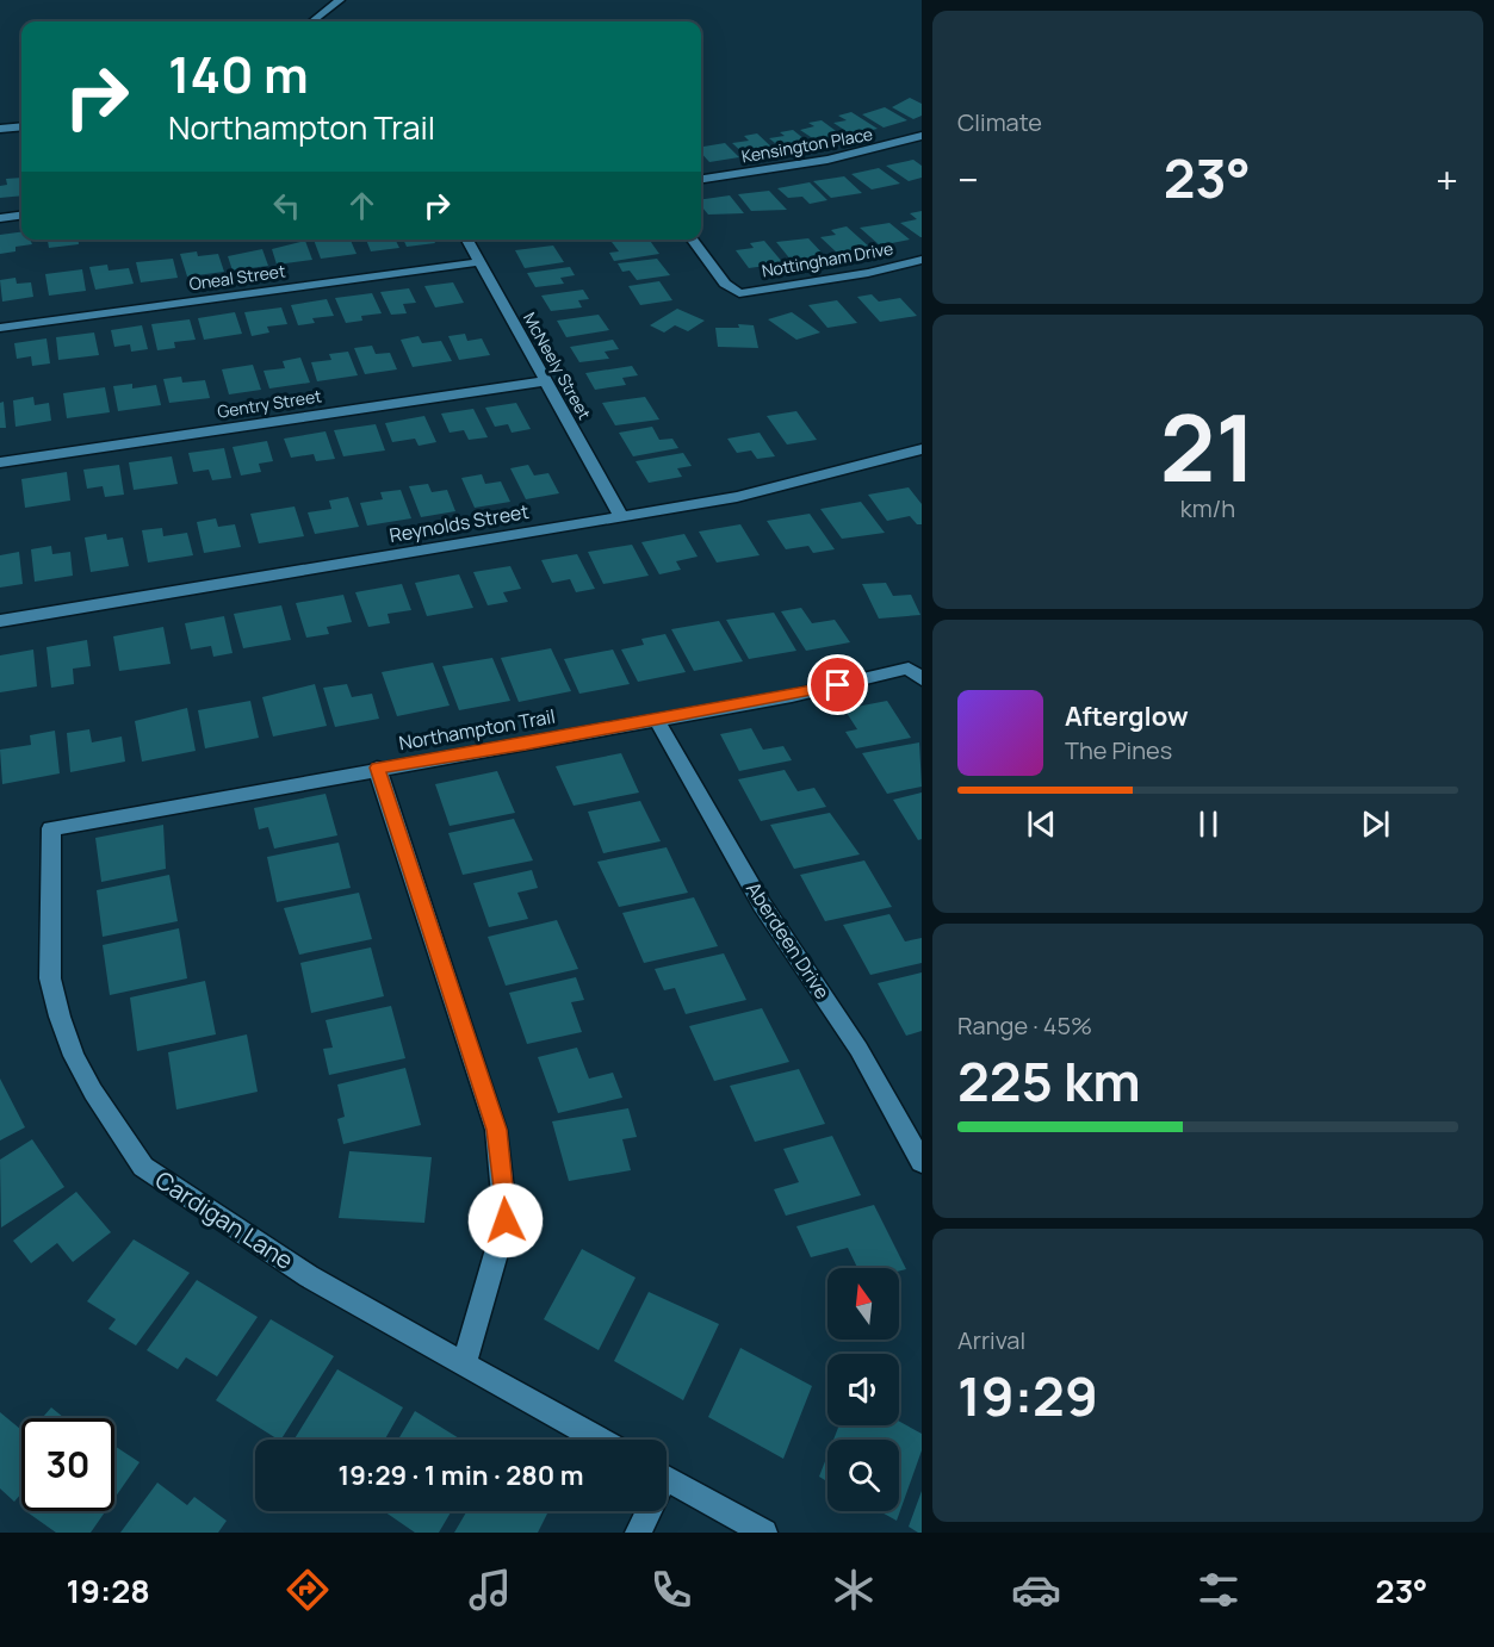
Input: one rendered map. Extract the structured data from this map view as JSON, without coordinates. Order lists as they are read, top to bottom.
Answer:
{
  "streets": {
    "street": [
      "Kensington Place",
      "Nottingham Drive",
      "Oneal Street",
      "McNeely Street",
      "Gentry Street",
      "Reynolds Street",
      "Northampton Trail",
      "Aberdeen Drive",
      "Cardigan Lane"
    ]
  },
  "crossings": [
    ["Oneal Street", "McNeely Street"],
    ["McNeely Street", "Gentry Street"],
    ["McNeely Street", "Reynolds Street"],
    ["Northampton Trail", "Aberdeen Drive"],
    ["Northampton Trail", "Cardigan Lane"]
  ],
  "north": "top",
  "page": {
    "tile": [
      "Climate",
      ["21", "km/h"],
      ["Range · 45%", "225 km"],
      ["Arrival", "19:29"]
    ],
    "turn": ["140 m", "Northampton Trail"],
    "heat": ["−", "23°", "+"],
    "song": ["Afterglow", "The Pines"],
    "limit": "30",
    "trip": "19:29 · 1 min · 280 m",
    "tabs": ["19:28", "23°"]
  }
}
